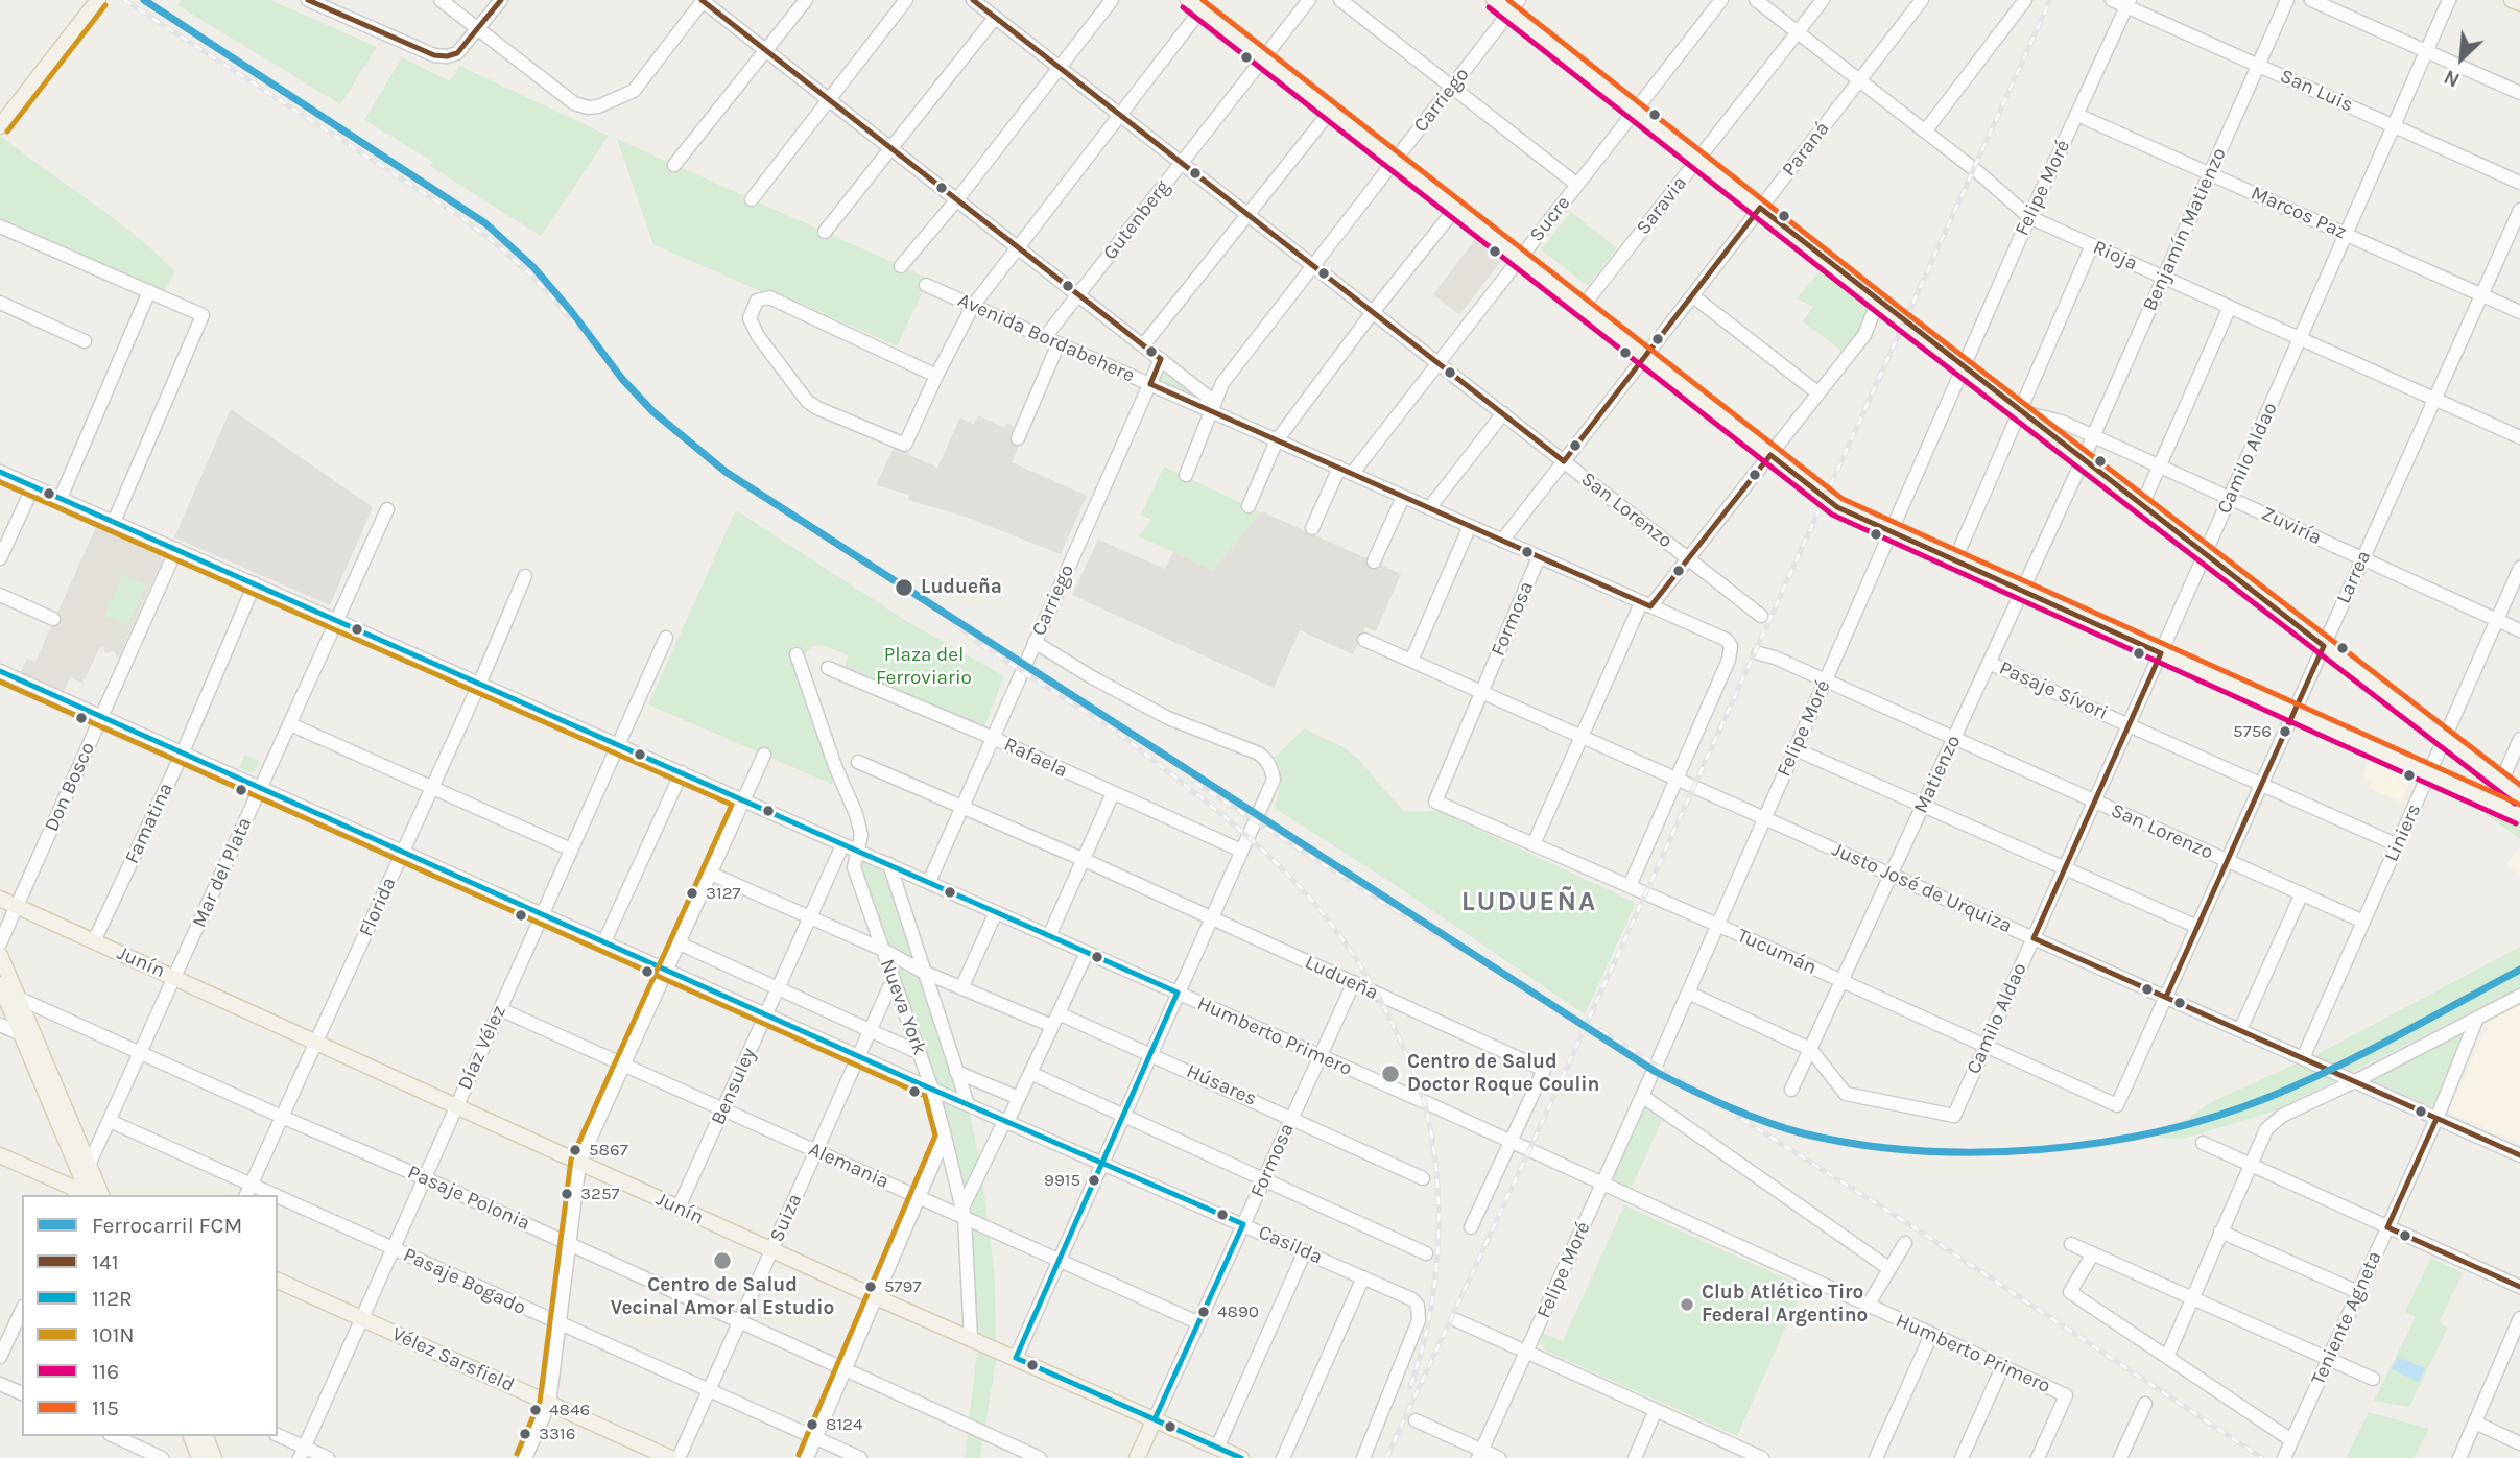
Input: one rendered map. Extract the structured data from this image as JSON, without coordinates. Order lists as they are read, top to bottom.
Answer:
{
  "streets": {
    "main road": ["Formosa", "Junín", "Vélez Sarsfield"],
    "street": [
      "San Luis",
      "Carriego",
      "Paraná",
      "Felipe Moré",
      "Saravia",
      "Marcos Paz",
      "Sucre",
      "Gutenberg",
      "Benjamín Matienzo",
      "Rioja",
      "Avenida Bordabehere",
      "Camilo Aldao",
      "San Lorenzo",
      "Zuviría",
      "Larrea",
      "Pasaje Sívori",
      "Rafaela",
      "Matienzo",
      "Don Bosco",
      "Famatina",
      "Liniers",
      "Mar del Plata",
      "Justo José de Urquiza",
      "Florida",
      "Tucumán",
      "Ludueña",
      "Nueva York",
      "Humberto Primero",
      "Díaz Vélez",
      "Húsares",
      "Bensuley",
      "Alemania",
      "Pasaje Polonia",
      "Suiza",
      "Casilda",
      "Pasaje Bogado",
      "Teniente Agneta"
    ]
  },
  "crossings": [
    ["San Luis", "Felipe Moré"],
    ["San Luis", "Benjamín Matienzo"],
    ["San Luis", "Camilo Aldao"],
    ["Carriego", "Avenida Bordabehere"],
    ["Carriego", "San Lorenzo"],
    ["Carriego", "Rafaela"],
    ["Carriego", "Ludueña"],
    ["Carriego", "Humberto Primero"],
    ["Paraná", "Rioja"],
    ["Paraná", "Avenida Bordabehere"],
    ["Paraná", "San Lorenzo"],
    ["Felipe Moré", "Marcos Paz"],
    ["Felipe Moré", "Rioja"],
    ["Felipe Moré", "San Lorenzo"],
    ["Felipe Moré", "Justo José de Urquiza"],
    ["Felipe Moré", "Tucumán"],
    ["Felipe Moré", "Humberto Primero"],
    ["Saravia", "Rioja"],
    ["Marcos Paz", "Benjamín Matienzo"],
    ["Marcos Paz", "Camilo Aldao"],
    ["Marcos Paz", "Larrea"],
    ["Sucre", "Avenida Bordabehere"],
    ["Sucre", "San Lorenzo"],
    ["Gutenberg", "Avenida Bordabehere"],
    ["Gutenberg", "San Lorenzo"],
    ["Benjamín Matienzo", "Rioja"],
    ["Benjamín Matienzo", "Zuviría"],
    ["Benjamín Matienzo", "Matienzo"],
    ["Rioja", "Camilo Aldao"],
    ["Rioja", "Larrea"],
    ["Avenida Bordabehere", "Formosa"],
    ["Avenida Bordabehere", "Justo José de Urquiza"],
    ["Camilo Aldao", "San Lorenzo"],
    ["Camilo Aldao", "Zuviría"],
    ["Camilo Aldao", "Pasaje Sívori"],
    ["Camilo Aldao", "Matienzo"],
    ["Camilo Aldao", "Justo José de Urquiza"],
    ["Camilo Aldao", "Tucumán"],
    ["San Lorenzo", "Larrea"],
    ["San Lorenzo", "Matienzo"],
    ["San Lorenzo", "Liniers"],
    ["Zuviría", "Larrea"],
    ["Zuviría", "Liniers"],
    ["Larrea", "Pasaje Sívori"],
    ["Larrea", "Justo José de Urquiza"],
    ["Larrea", "Tucumán"],
    ["Formosa", "Justo José de Urquiza"],
    ["Formosa", "Tucumán"],
    ["Formosa", "Junín"],
    ["Formosa", "Ludueña"],
    ["Formosa", "Humberto Primero"],
    ["Formosa", "Húsares"],
    ["Formosa", "Alemania"],
    ["Formosa", "Casilda"],
    ["Pasaje Sívori", "Matienzo"],
    ["Pasaje Sívori", "Liniers"],
    ["Matienzo", "Justo José de Urquiza"],
    ["Matienzo", "Tucumán"],
    ["Don Bosco", "Junín"],
    ["Don Bosco", "Humberto Primero"],
    ["Don Bosco", "Casilda"],
    ["Famatina", "Junín"],
    ["Famatina", "Humberto Primero"],
    ["Famatina", "Casilda"],
    ["Liniers", "Justo José de Urquiza"],
    ["Mar del Plata", "Junín"],
    ["Mar del Plata", "Humberto Primero"],
    ["Mar del Plata", "Pasaje Polonia"],
    ["Mar del Plata", "Casilda"],
    ["Mar del Plata", "Pasaje Bogado"],
    ["Justo José de Urquiza", "Teniente Agneta"],
    ["Florida", "Junín"],
    ["Florida", "Humberto Primero"],
    ["Florida", "Pasaje Polonia"],
    ["Florida", "Casilda"],
    ["Florida", "Pasaje Bogado"],
    ["Junín", "Nueva York"],
    ["Junín", "Díaz Vélez"],
    ["Junín", "Bensuley"],
    ["Junín", "Suiza"],
    ["Ludueña", "Humberto Primero"],
    ["Nueva York", "Humberto Primero"],
    ["Nueva York", "Húsares"],
    ["Nueva York", "Alemania"],
    ["Nueva York", "Suiza"],
    ["Nueva York", "Casilda"],
    ["Humberto Primero", "Díaz Vélez"],
    ["Humberto Primero", "Bensuley"],
    ["Díaz Vélez", "Alemania"],
    ["Díaz Vélez", "Pasaje Polonia"],
    ["Díaz Vélez", "Casilda"],
    ["Díaz Vélez", "Pasaje Bogado"],
    ["Díaz Vélez", "Vélez Sarsfield"],
    ["Húsares", "Bensuley"],
    ["Bensuley", "Alemania"],
    ["Bensuley", "Casilda"],
    ["Alemania", "Suiza"],
    ["Pasaje Polonia", "Suiza"],
    ["Suiza", "Casilda"],
    ["Suiza", "Pasaje Bogado"]
  ],
  "districts": ["LUDUEÑA"],
  "parks": ["Plaza del Ferroviario"],
  "places": [
    "Ludueña",
    "5756",
    "3127",
    "Centro de Salud Doctor Roque Coulin",
    "5867",
    "9915",
    "3257",
    "Centro de Salud Vecinal Amor al Estudio",
    "5797",
    "Club Atlético Tiro Federal Argentino",
    "4890",
    "4846",
    "8124",
    "3316"
  ],
  "lines": [
    "rail line FCM",
    "transit line 141",
    "transit line 115",
    "transit line 101N",
    "transit line 116",
    "transit line 112R"
  ],
  "legend": [
    "Ferrocarril FCM",
    "141",
    "112R",
    "101N",
    "116",
    "115"
  ],
  "north": "bottom left"
}
